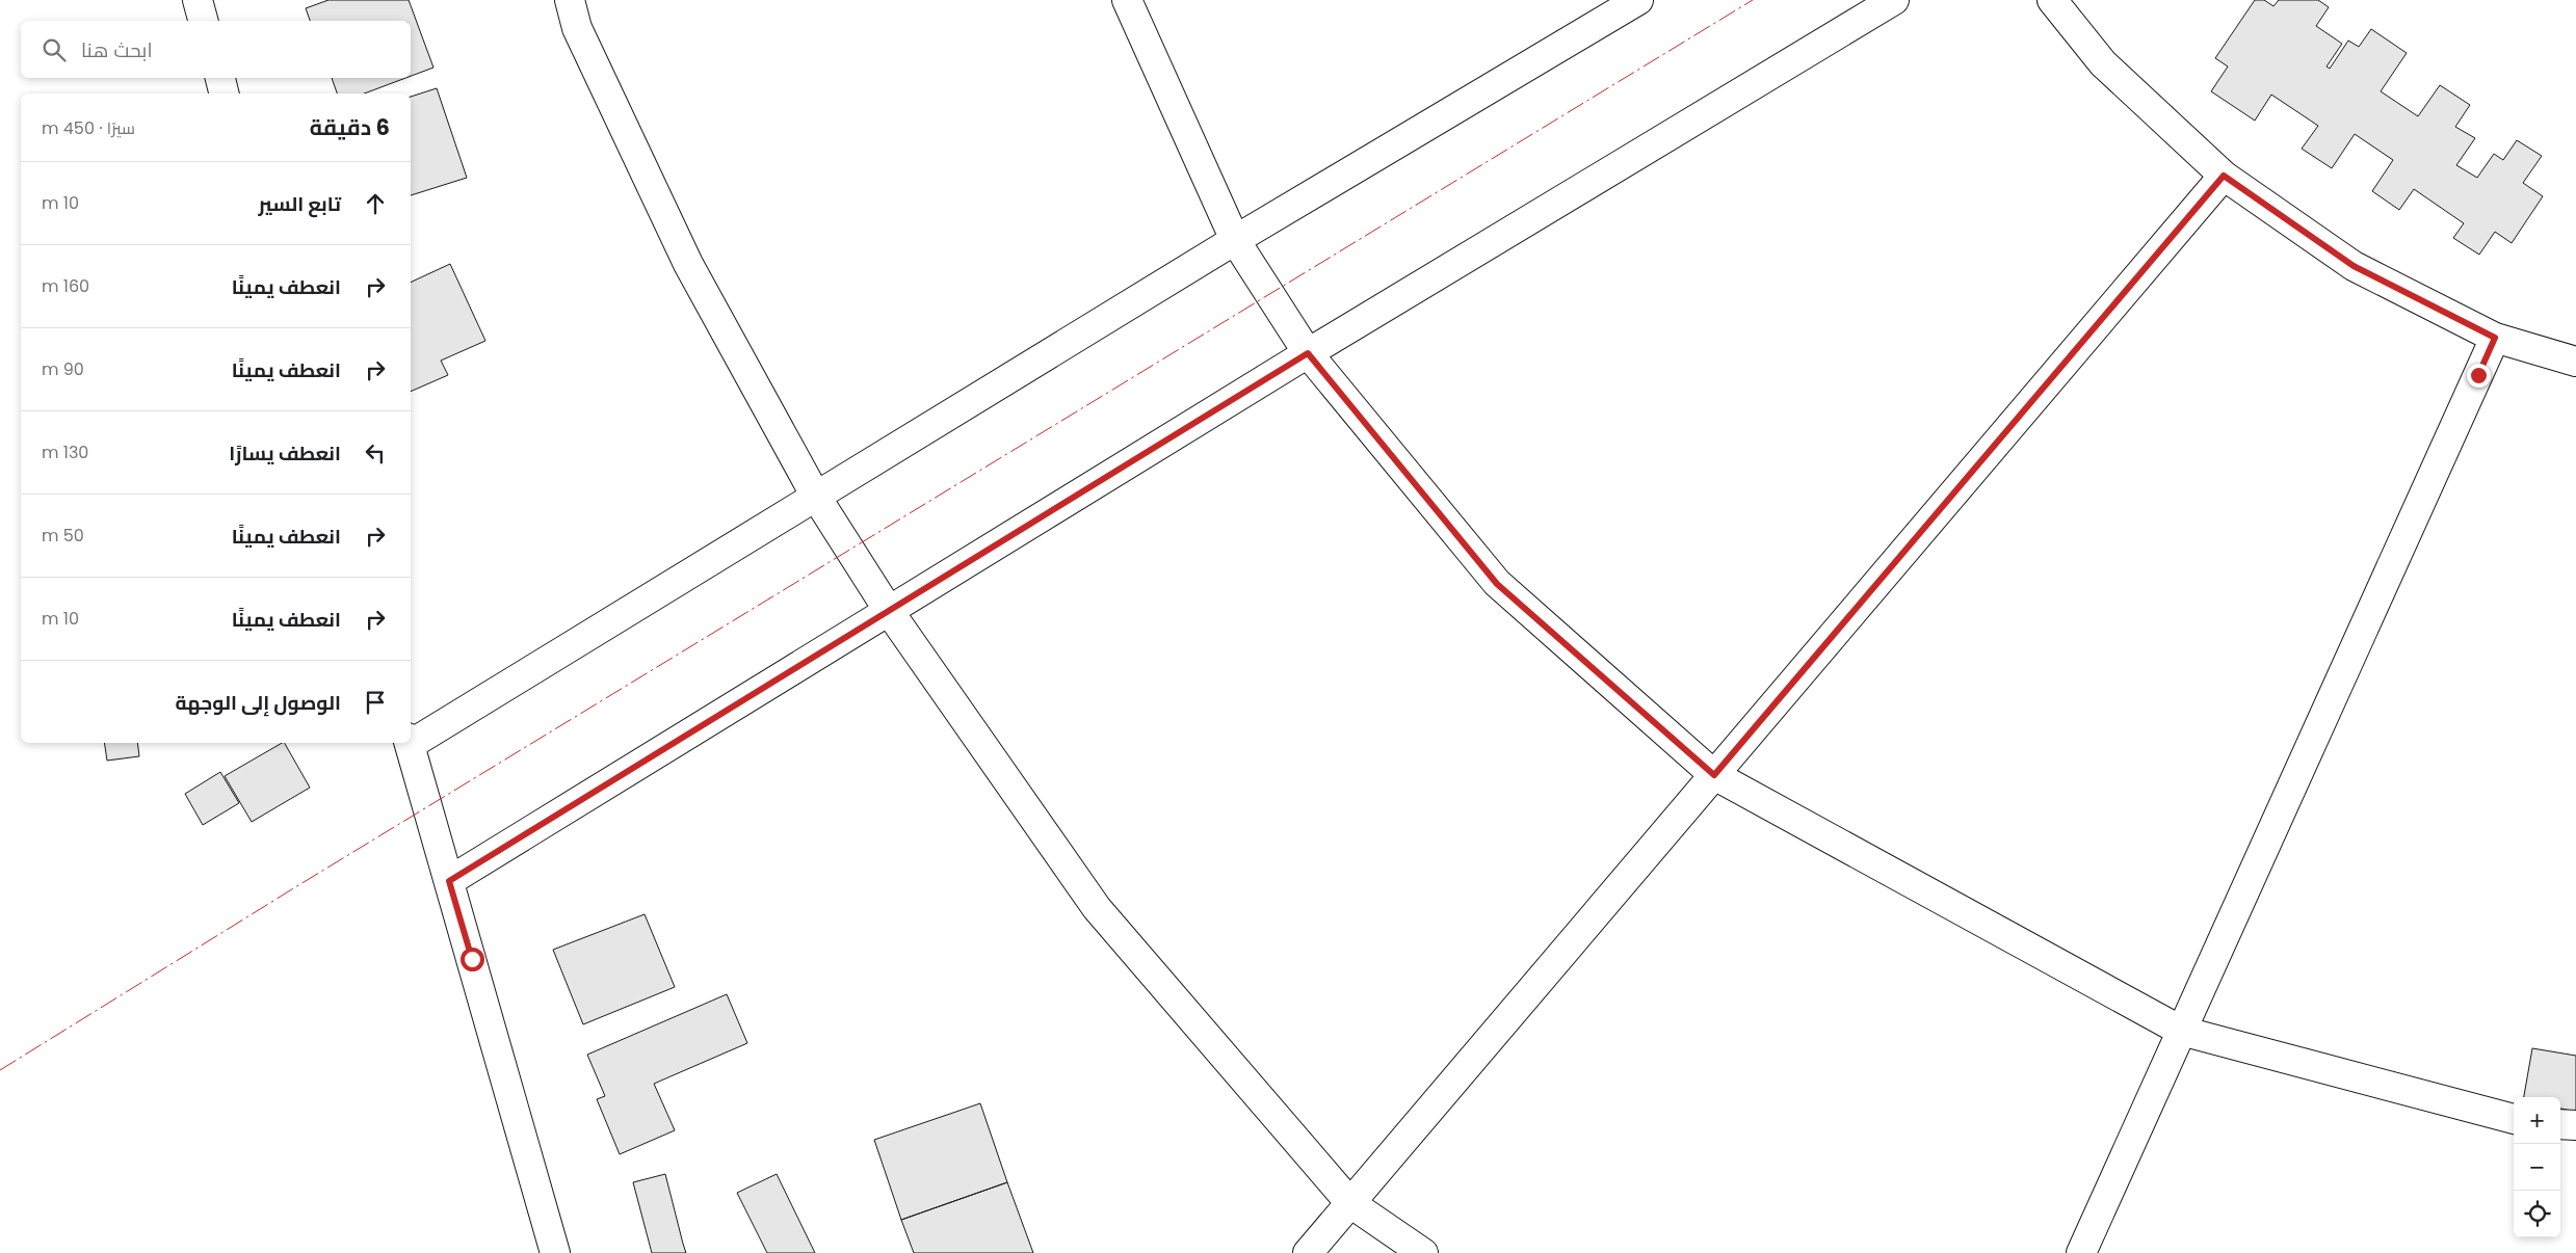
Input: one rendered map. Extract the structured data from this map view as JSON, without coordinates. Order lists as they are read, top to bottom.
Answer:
{
  "page": {
    "search": "ابحث هنا",
    "heading": ["6 دقيقة", "سيرًا · 450 m"],
    "list": [
      ["تابع السير", "10 m"],
      ["انعطف يمينًا", "160 m"],
      ["انعطف يمينًا", "90 m"],
      ["انعطف يسارًا", "130 m"],
      ["انعطف يمينًا", "50 m"],
      ["انعطف يمينًا", "10 m"],
      "الوصول إلى الوجهة"
    ],
    "map_buttons": ["+", "−"]
  }
}
